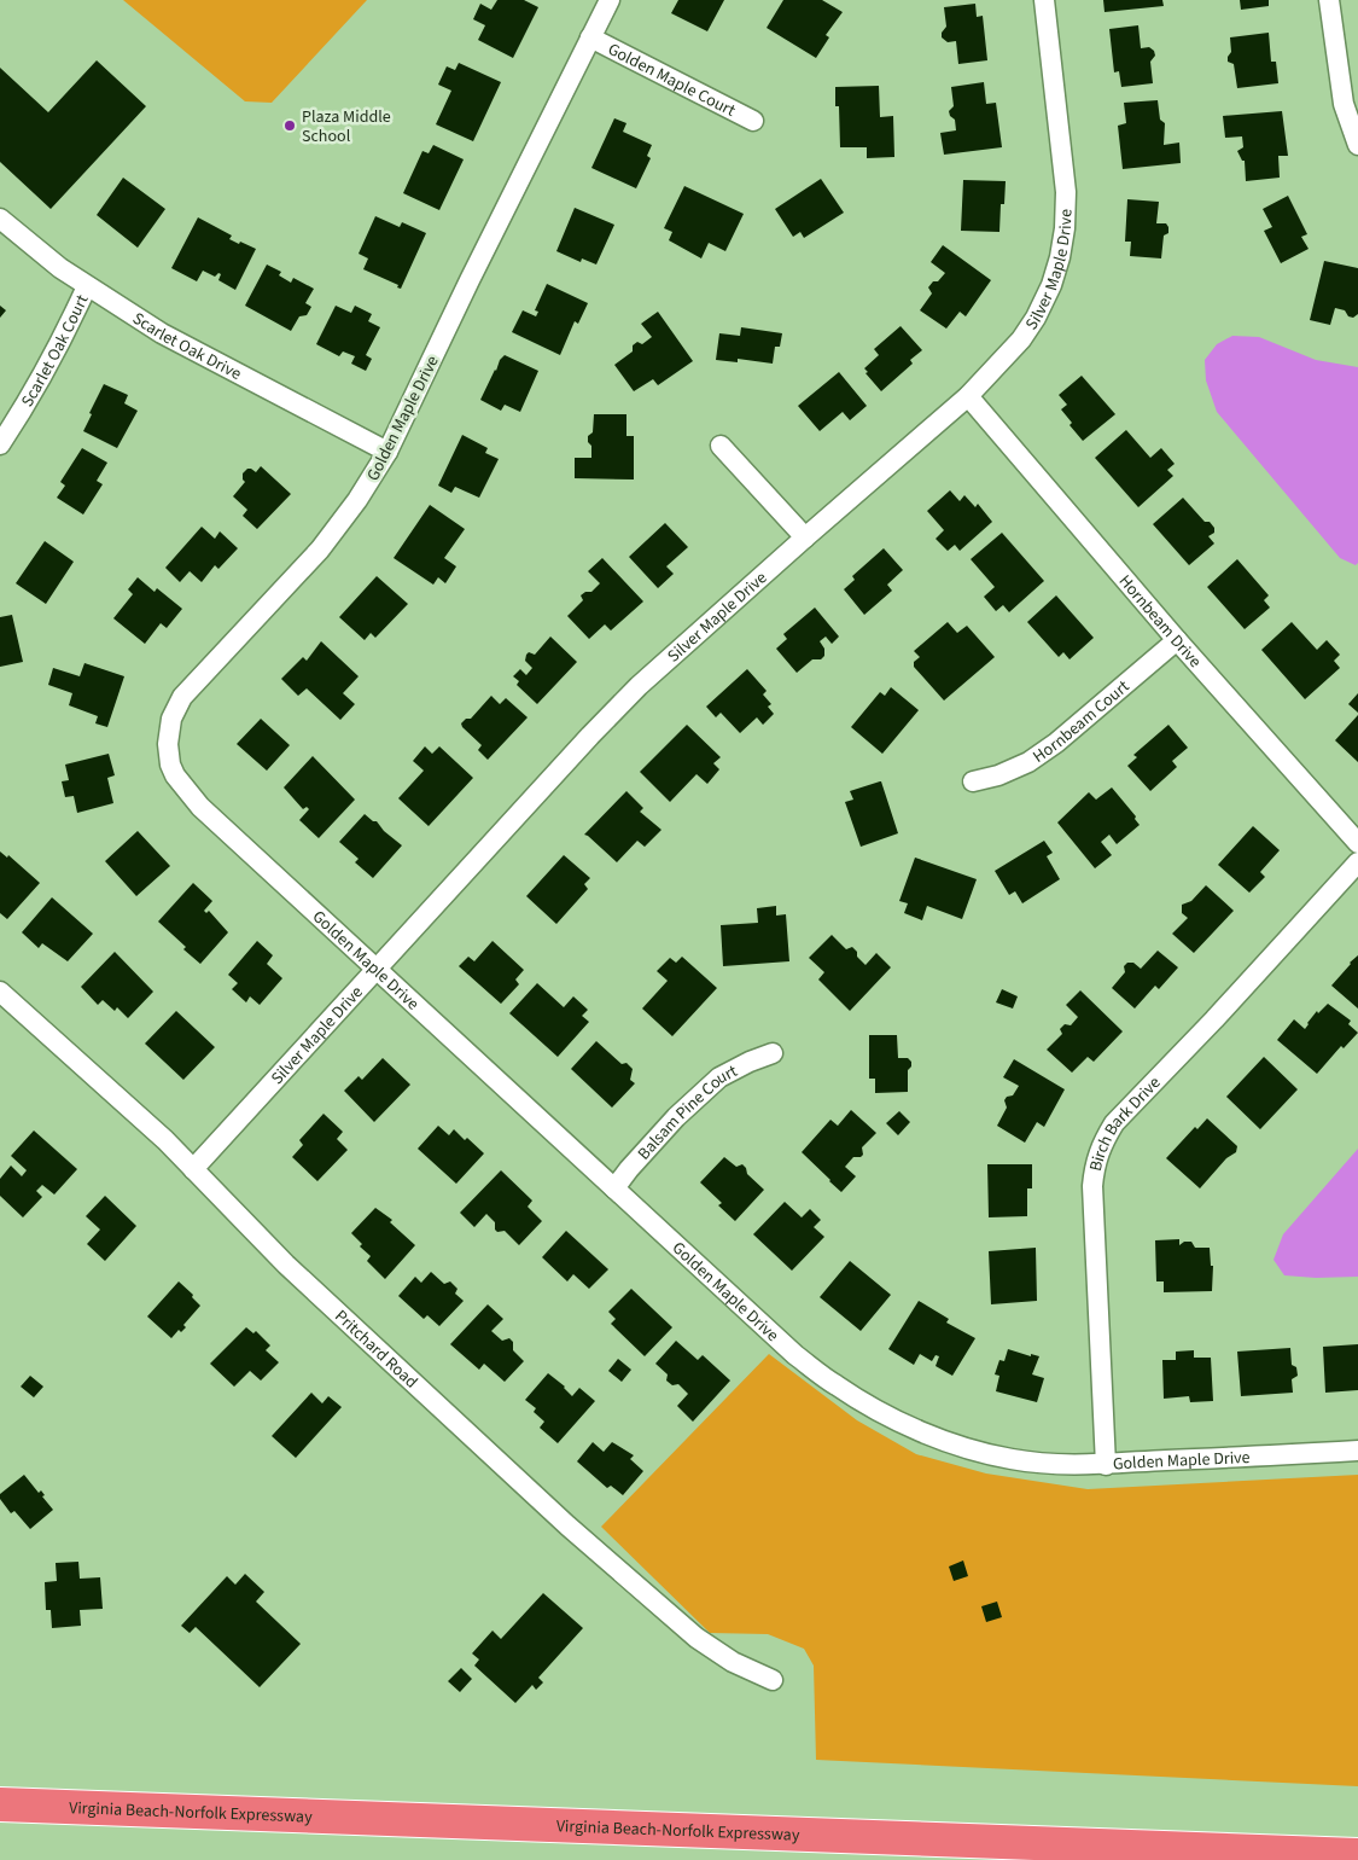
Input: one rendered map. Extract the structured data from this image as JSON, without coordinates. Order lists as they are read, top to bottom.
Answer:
{
  "streets": {
    "highway": ["Virginia Beach-Norfolk Expressway"],
    "street": [
      "Golden Maple Court",
      "Silver Maple Drive",
      "Scarlet Oak Drive",
      "Scarlet Oak Court",
      "Golden Maple Drive",
      "Hornbeam Drive",
      "Hornbeam Court",
      "Balsam Pine Court",
      "Birch Bark Drive",
      "Pritchard Road"
    ]
  },
  "crossings": [
    ["Golden Maple Court", "Golden Maple Drive"],
    ["Silver Maple Drive", "Golden Maple Drive"],
    ["Silver Maple Drive", "Hornbeam Drive"],
    ["Silver Maple Drive", "Pritchard Road"],
    ["Scarlet Oak Drive", "Scarlet Oak Court"],
    ["Scarlet Oak Drive", "Golden Maple Drive"],
    ["Golden Maple Drive", "Balsam Pine Court"],
    ["Golden Maple Drive", "Birch Bark Drive"],
    ["Hornbeam Drive", "Hornbeam Court"]
  ],
  "places": ["Plaza Middle School"]
}
